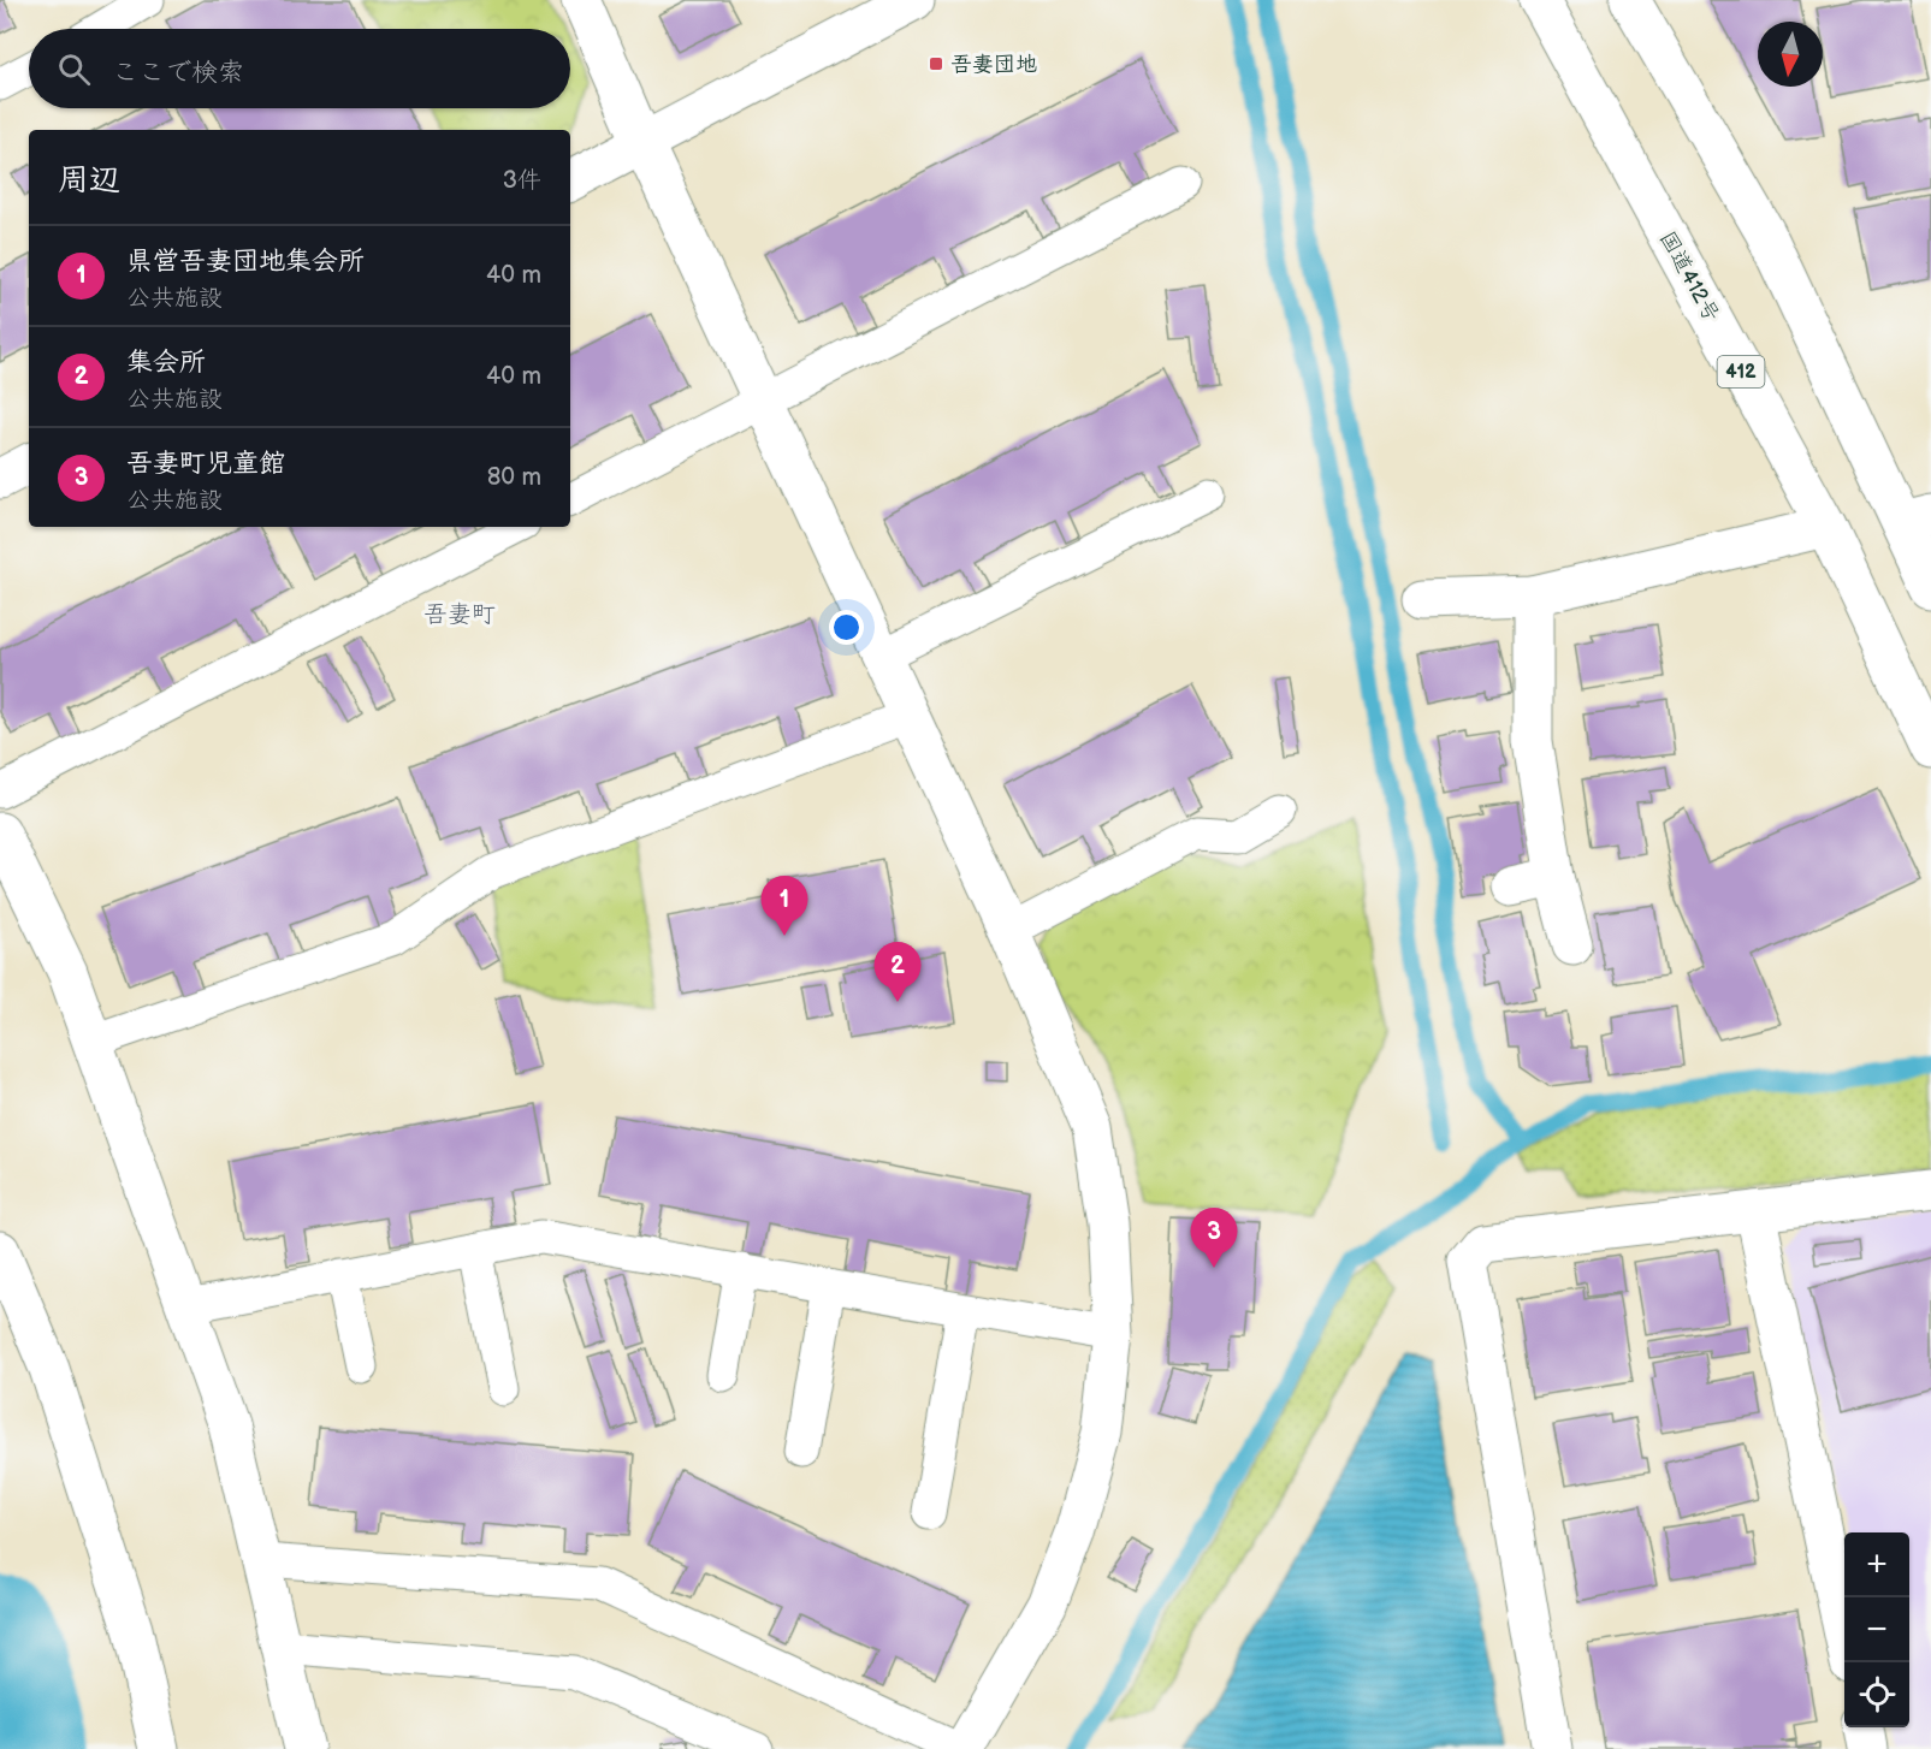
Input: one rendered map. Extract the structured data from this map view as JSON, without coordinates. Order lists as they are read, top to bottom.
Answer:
{
  "streets": {
    "main road": ["国道412号", "412"]
  },
  "districts": ["吾妻町"],
  "places": {
    "transit": ["吾妻団地"]
  },
  "north": "bottom",
  "page": {
    "search": "ここで検索",
    "heading": ["周辺", "3件"],
    "list": [
      {
        "mark": "1",
        "name": "県営吾妻団地集会所",
        "note": "公共施設",
        "value": "40 m"
      },
      {
        "mark": "2",
        "name": "集会所",
        "note": "公共施設",
        "value": "40 m"
      },
      {
        "mark": "3",
        "name": "吾妻町児童館",
        "note": "公共施設",
        "value": "80 m"
      }
    ],
    "pins": ["1", "2", "3"],
    "map_buttons": ["+", "−"]
  }
}
